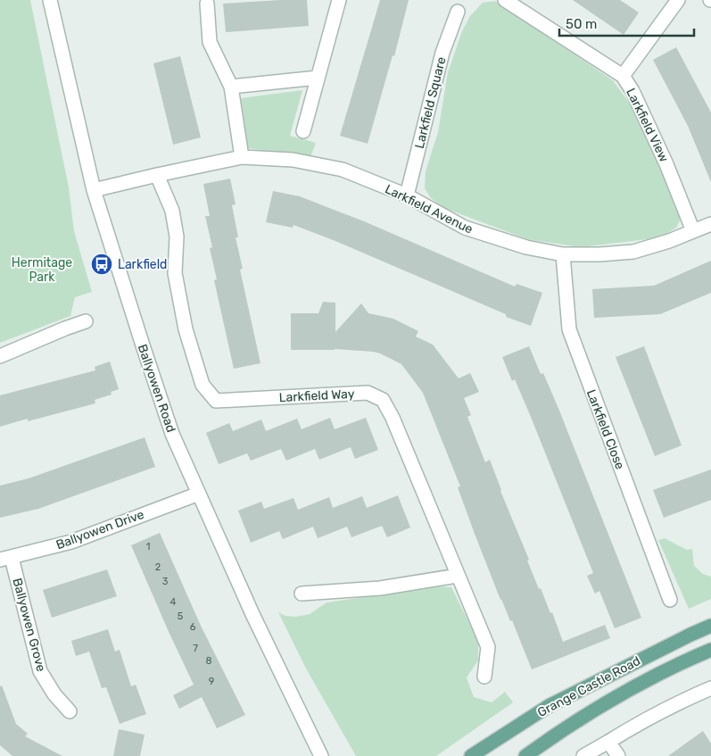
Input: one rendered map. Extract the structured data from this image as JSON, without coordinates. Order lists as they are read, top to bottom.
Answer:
{
  "streets": {
    "main road": ["Grange Castle Road"],
    "street": [
      "Larkfield Square",
      "Larkfield View",
      "Larkfield Avenue",
      "Ballyowen Road",
      "Larkfield Way",
      "Larkfield Close",
      "Ballyowen Drive",
      "Ballyowen Grove"
    ]
  },
  "crossings": [
    ["Larkfield Square", "Larkfield Avenue"],
    ["Larkfield View", "Larkfield Avenue"],
    ["Larkfield Avenue", "Ballyowen Road"],
    ["Larkfield Avenue", "Larkfield Way"],
    ["Larkfield Avenue", "Larkfield Close"],
    ["Ballyowen Road", "Ballyowen Drive"],
    ["Ballyowen Drive", "Ballyowen Grove"]
  ],
  "parks": ["Hermitage Park"],
  "places": {
    "bus stop": ["Larkfield"]
  },
  "house_numbers": [
    "1",
    "2",
    "3",
    "4",
    "5",
    "6",
    "7",
    "8",
    "9"
  ],
  "scale_bar": "50 m"
}
